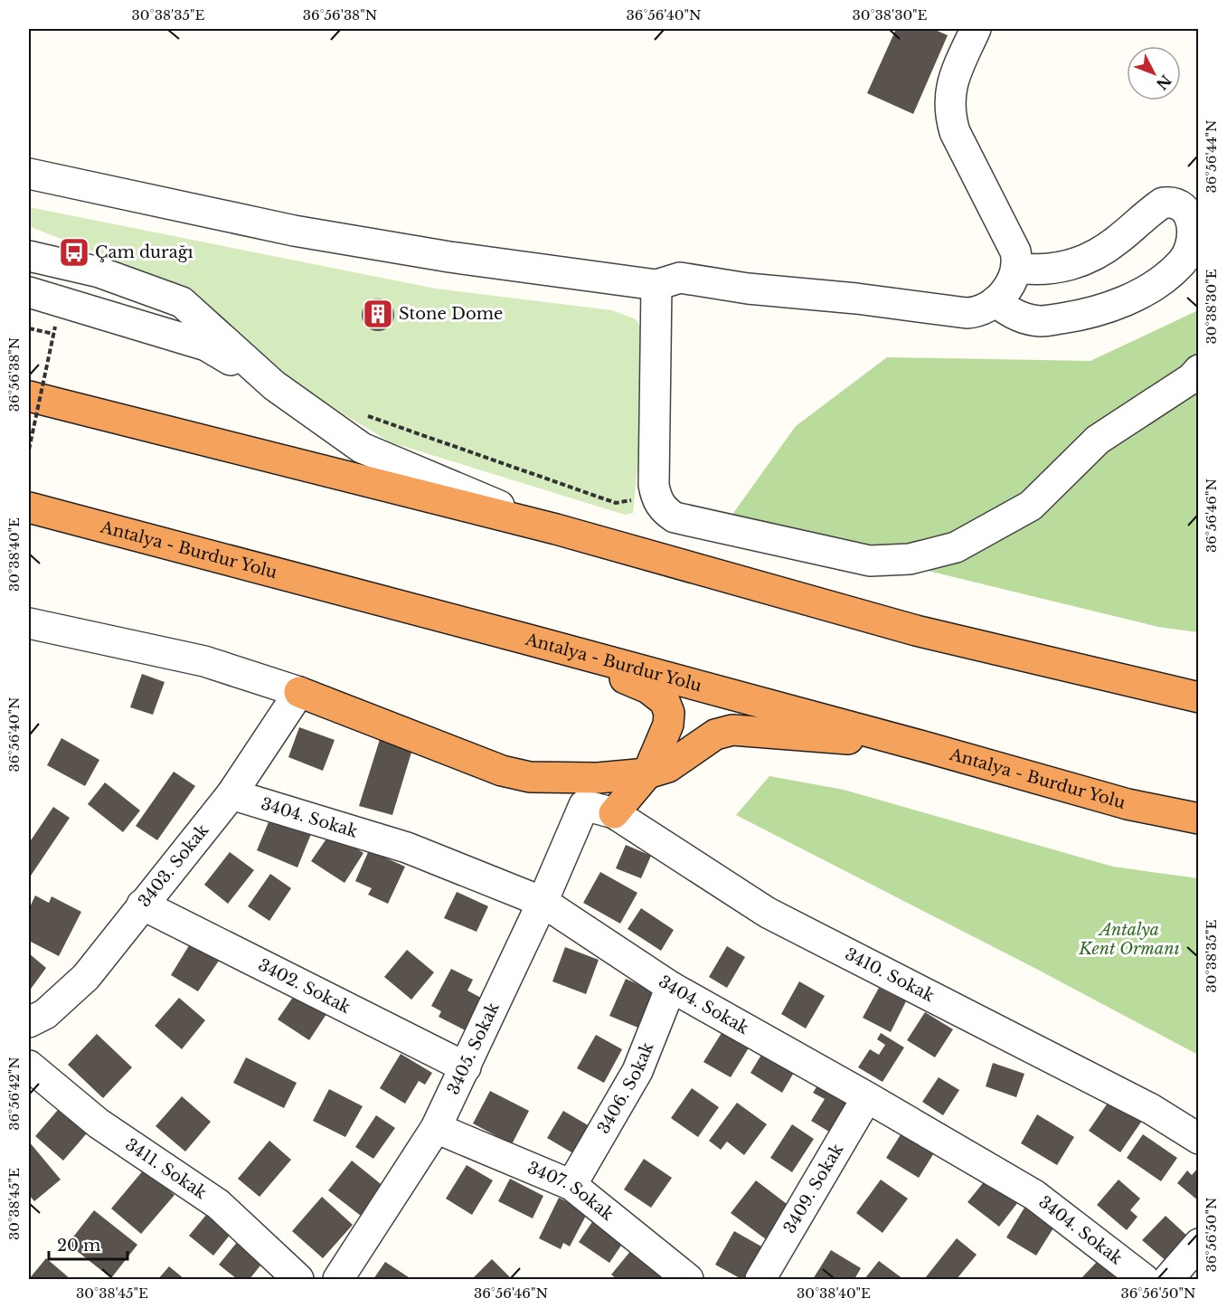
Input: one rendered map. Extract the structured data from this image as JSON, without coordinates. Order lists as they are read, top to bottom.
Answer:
{
  "streets": {
    "highway": ["Antalya - Burdur Yolu"],
    "street": [
      "3404. Sokak",
      "3403. Sokak",
      "3410. Sokak",
      "3402. Sokak",
      "3405. Sokak",
      "3406. Sokak",
      "3411. Sokak",
      "3409. Sokak",
      "3407. Sokak"
    ]
  },
  "crossings": [
    ["3404. Sokak", "3403. Sokak"],
    ["3404. Sokak", "3405. Sokak"],
    ["3404. Sokak", "3406. Sokak"],
    ["3404. Sokak", "3409. Sokak"],
    ["3403. Sokak", "3402. Sokak"],
    ["3410. Sokak", "3405. Sokak"],
    ["3402. Sokak", "3405. Sokak"],
    ["3405. Sokak", "3407. Sokak"],
    ["3406. Sokak", "3407. Sokak"]
  ],
  "parks": ["Antalya Kent Ormanı"],
  "places": {
    "bus stop": ["Çam durağı"],
    "building": ["Stone Dome"]
  },
  "scale_bar": "20 m",
  "north": "bottom right",
  "coordinates": [
    "30°38'35\"E",
    "36°56'38\"N",
    "36°56'40\"N",
    "30°38'30\"E",
    "36°56'44\"N",
    "36°56'46\"N",
    "30°38'40\"E",
    "36°56'42\"N",
    "30°38'45\"E",
    "36°56'50\"N"
  ]
}
